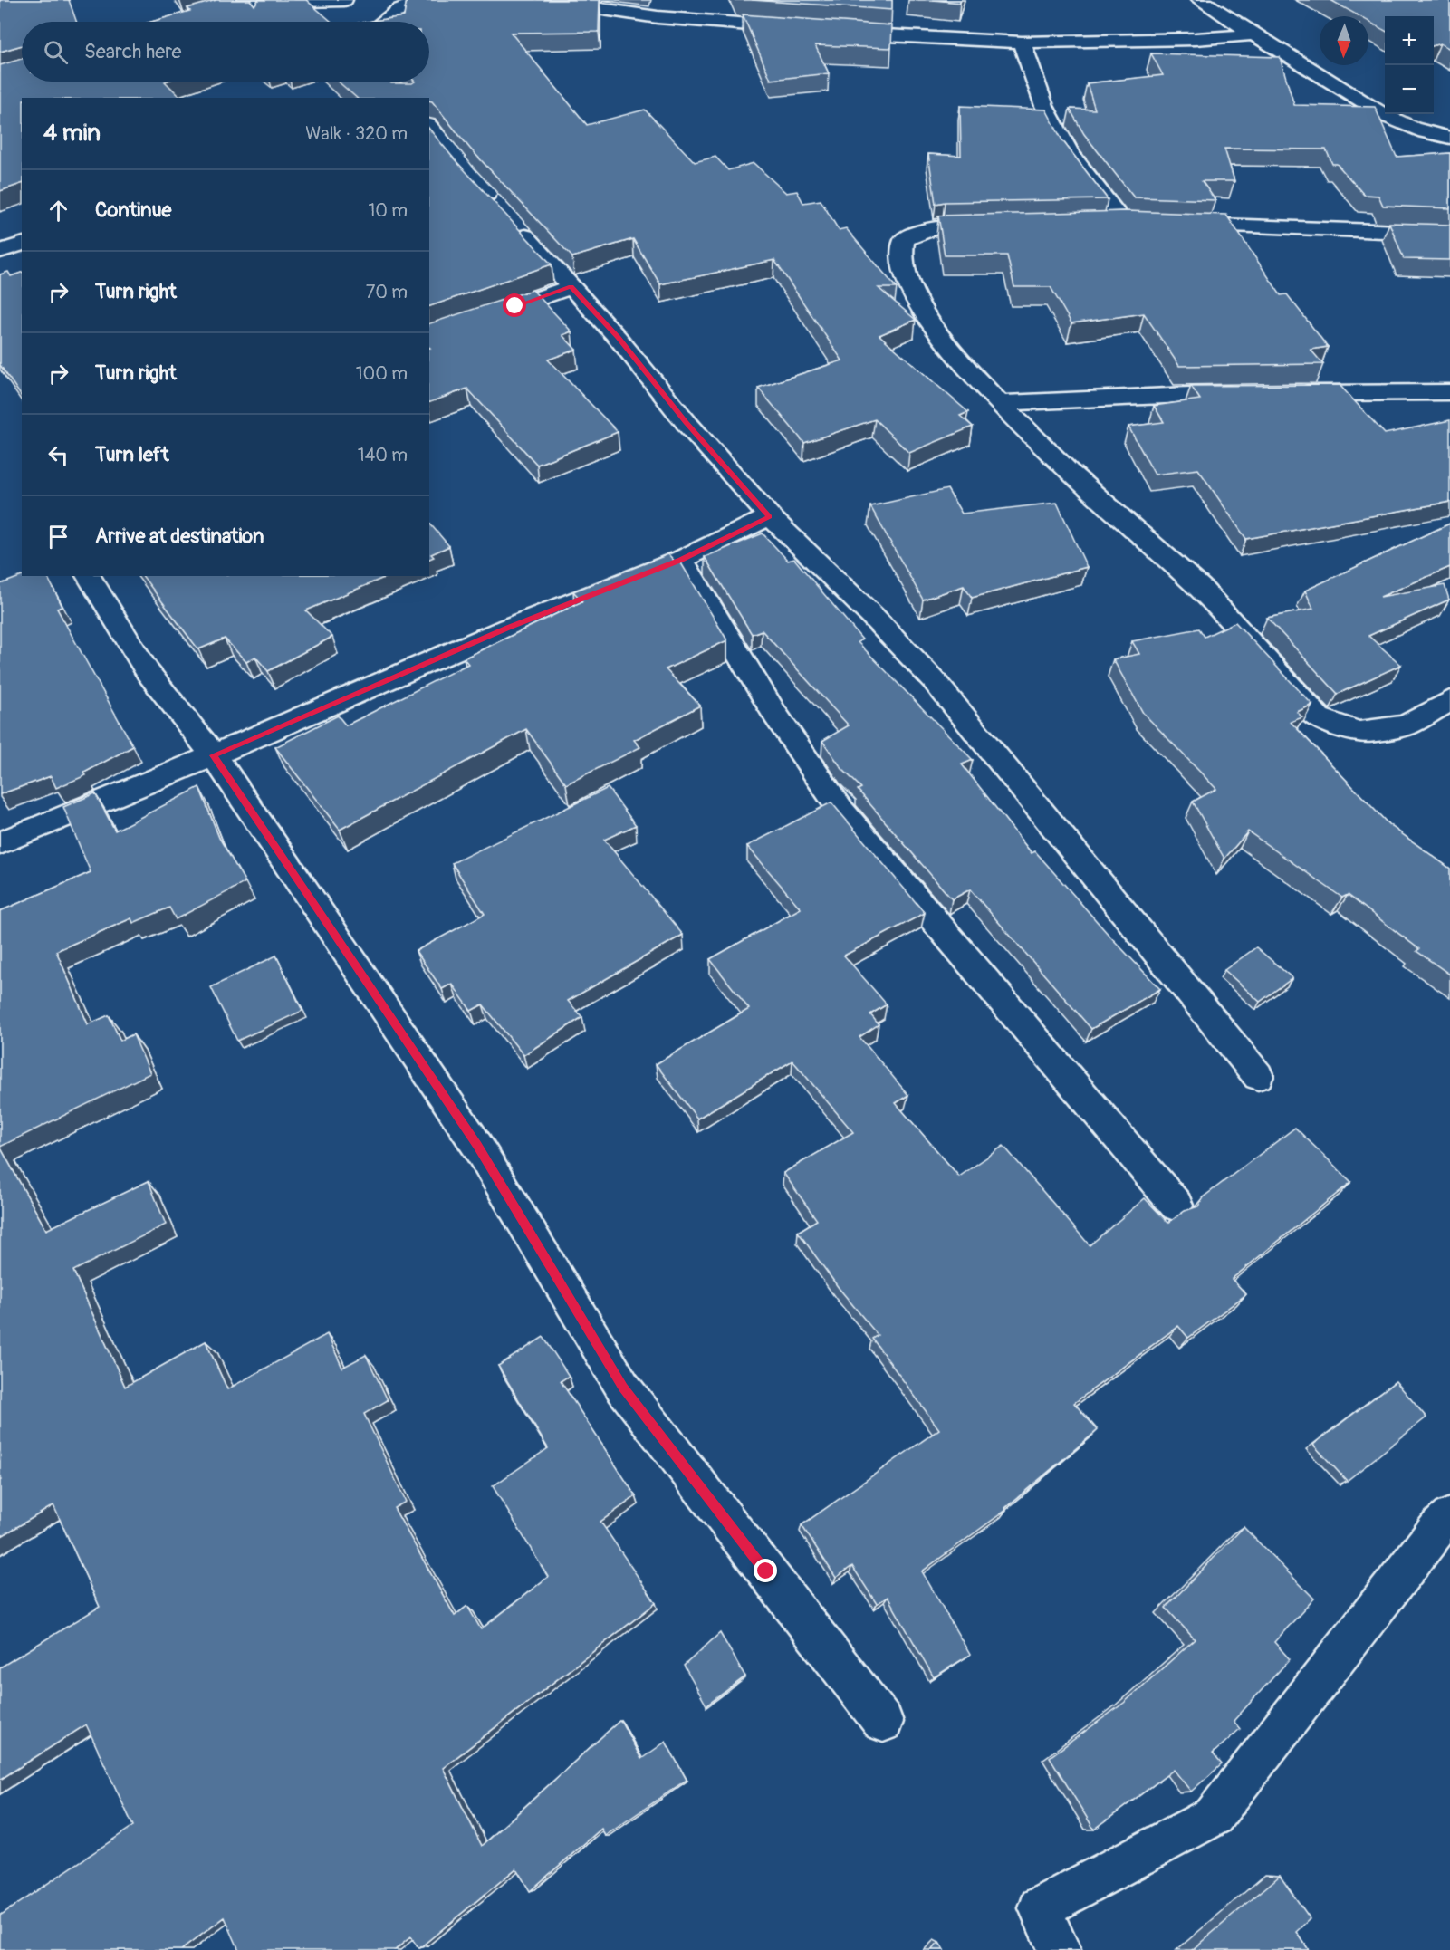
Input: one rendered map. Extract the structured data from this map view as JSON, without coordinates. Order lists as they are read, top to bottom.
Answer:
{
  "north": "bottom",
  "page": {
    "map_buttons": ["+", "−"],
    "search": "Search here",
    "heading": ["4 min", "Walk · 320 m"],
    "list": [
      ["Continue", "10 m"],
      ["Turn right", "70 m"],
      ["Turn right", "100 m"],
      ["Turn left", "140 m"],
      "Arrive at destination"
    ]
  }
}
